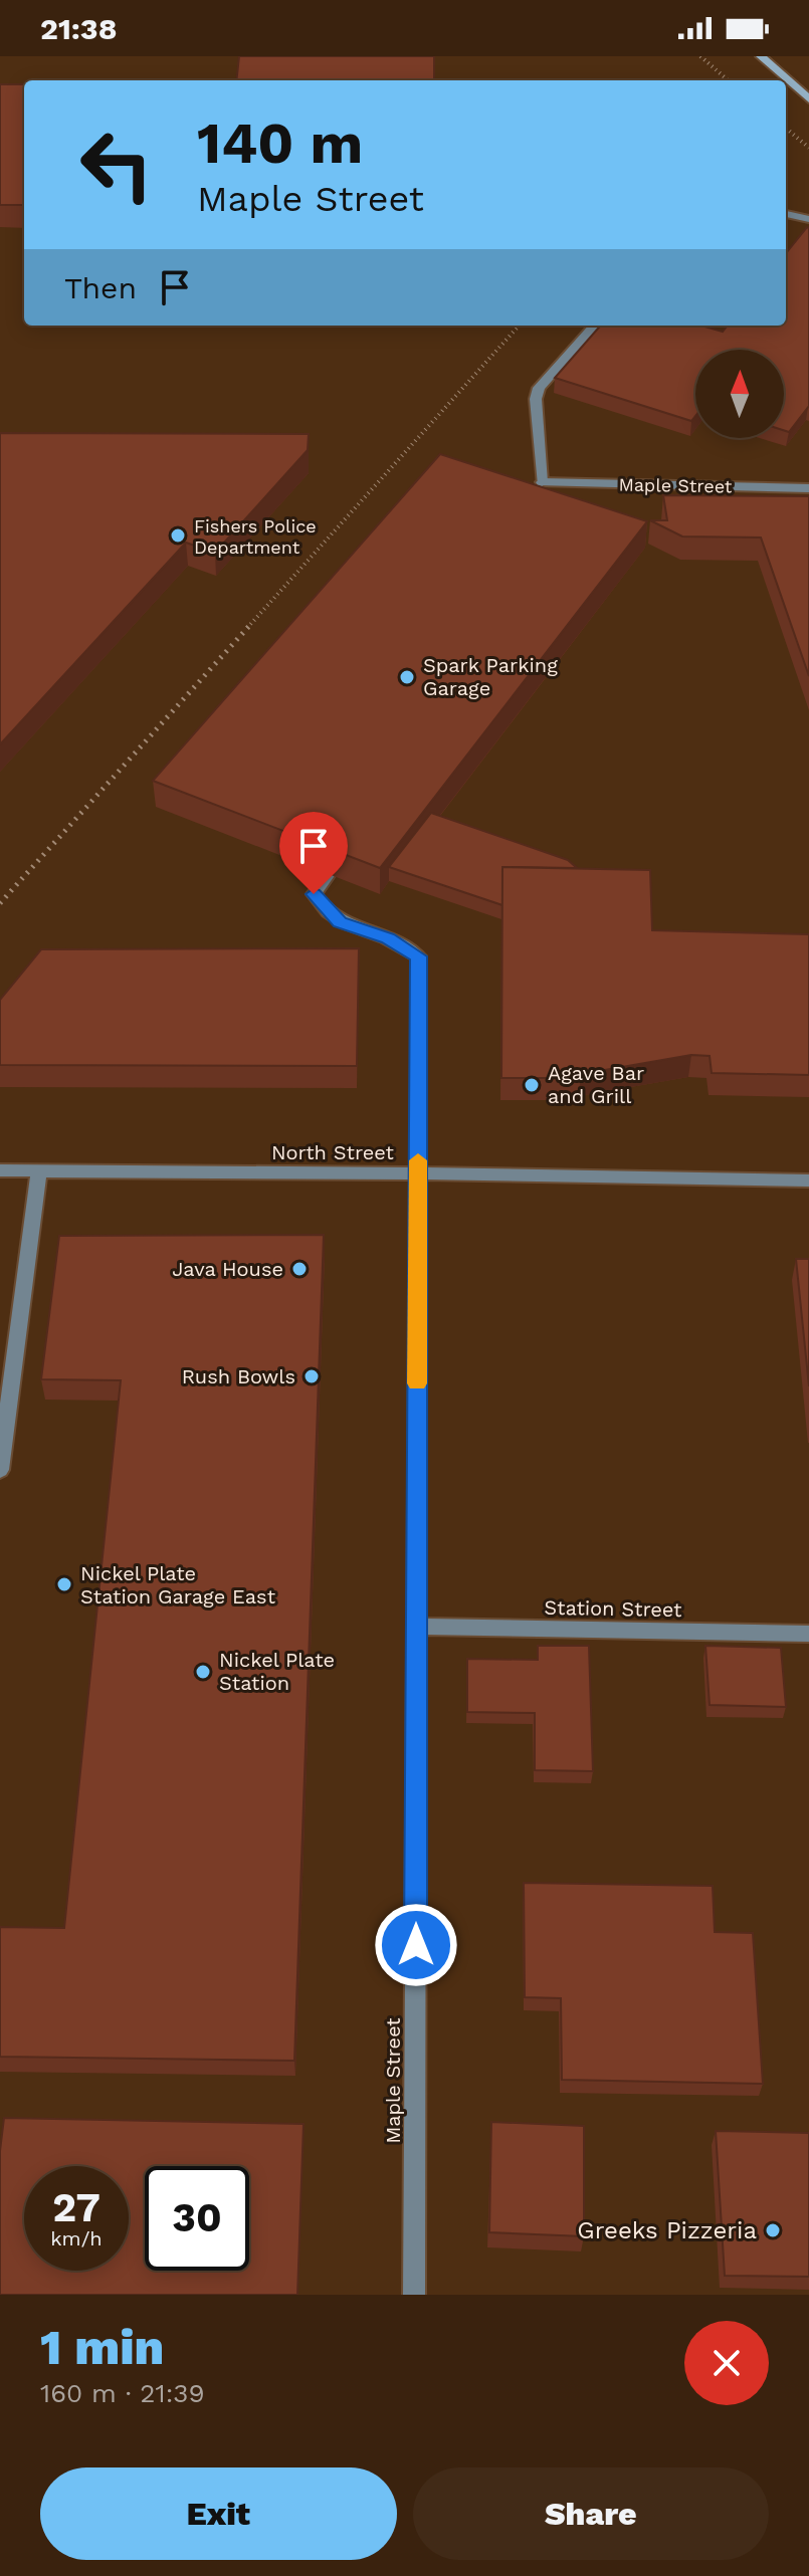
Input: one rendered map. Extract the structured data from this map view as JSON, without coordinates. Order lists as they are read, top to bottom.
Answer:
{
  "streets": {
    "street": ["Maple Street", "North Street", "Station Street"]
  },
  "crossings": [
    ["Maple Street", "North Street"],
    ["Maple Street", "Station Street"]
  ],
  "places": [
    "Fishers Police Department",
    "Spark Parking Garage",
    "Agave Bar and Grill",
    "Java House",
    "Rush Bowls",
    "Nickel Plate Station Garage East",
    "Nickel Plate Station",
    "Greeks Pizzeria"
  ],
  "north": "top",
  "page": {
    "status": "21:38",
    "turn": ["140 m", "Maple Street"],
    "then": "Then",
    "speed": "27 km/h",
    "limit": "30",
    "heading": ["1 min", "160 m · 21:39"],
    "buttons": ["Exit", "Share"]
  }
}
